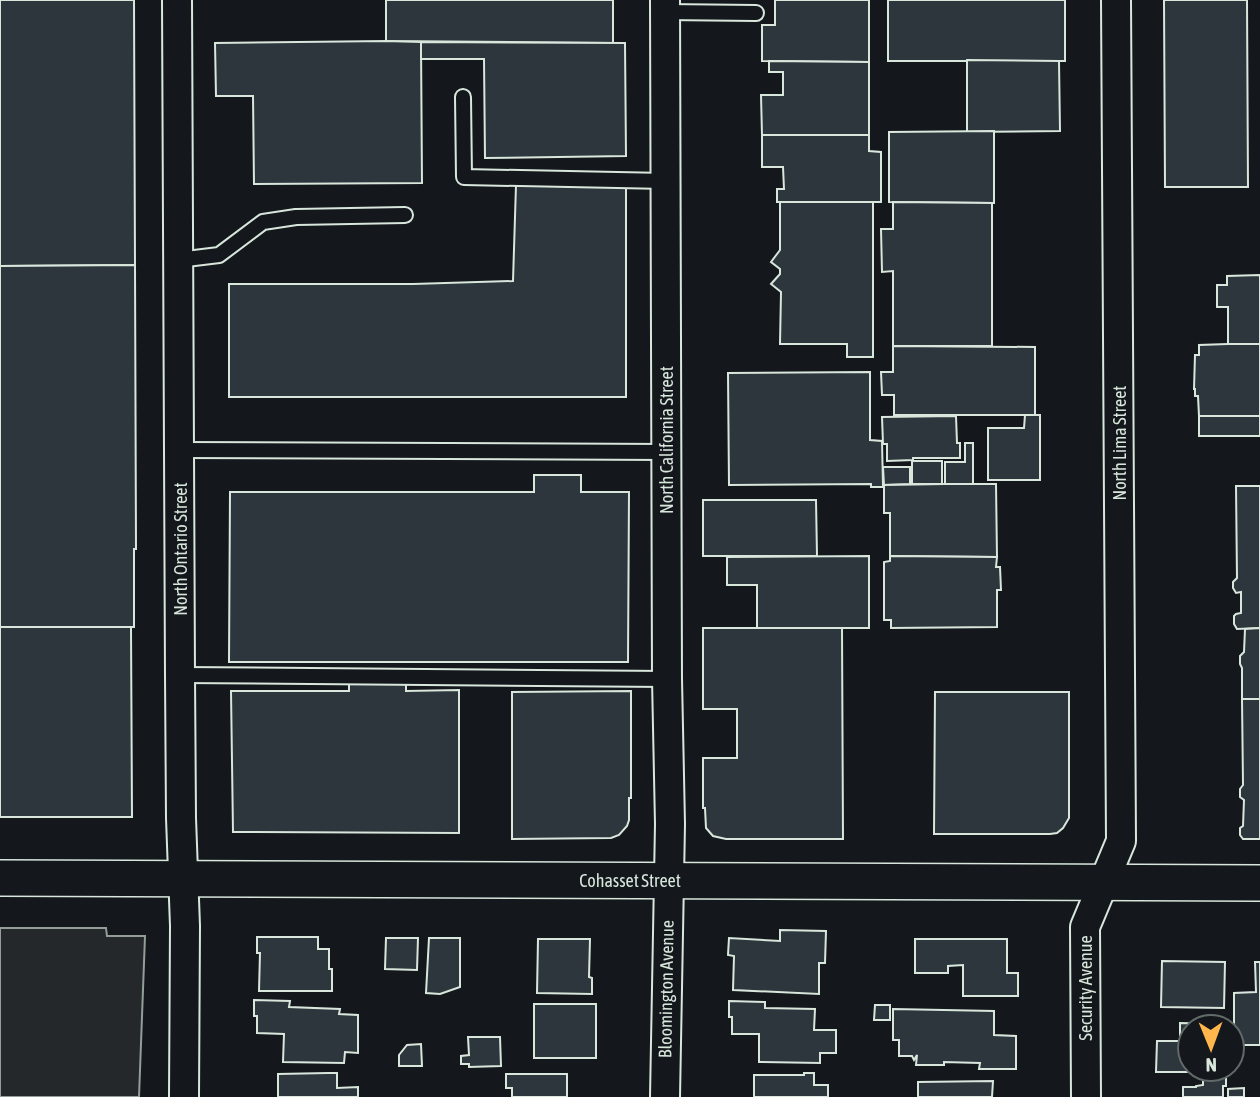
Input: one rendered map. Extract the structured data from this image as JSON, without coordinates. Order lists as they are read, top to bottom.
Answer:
{
  "streets": {
    "street": [
      "North California Street",
      "North Lima Street",
      "North Ontario Street",
      "Cohasset Street",
      "Security Avenue",
      "Bloomington Avenue"
    ]
  },
  "crossings": [
    ["North California Street", "Cohasset Street"],
    ["North California Street", "Bloomington Avenue"],
    ["North Lima Street", "Cohasset Street"],
    ["North Lima Street", "Security Avenue"],
    ["North Ontario Street", "Cohasset Street"],
    ["Cohasset Street", "Security Avenue"],
    ["Cohasset Street", "Bloomington Avenue"]
  ],
  "north": "bottom"
}
